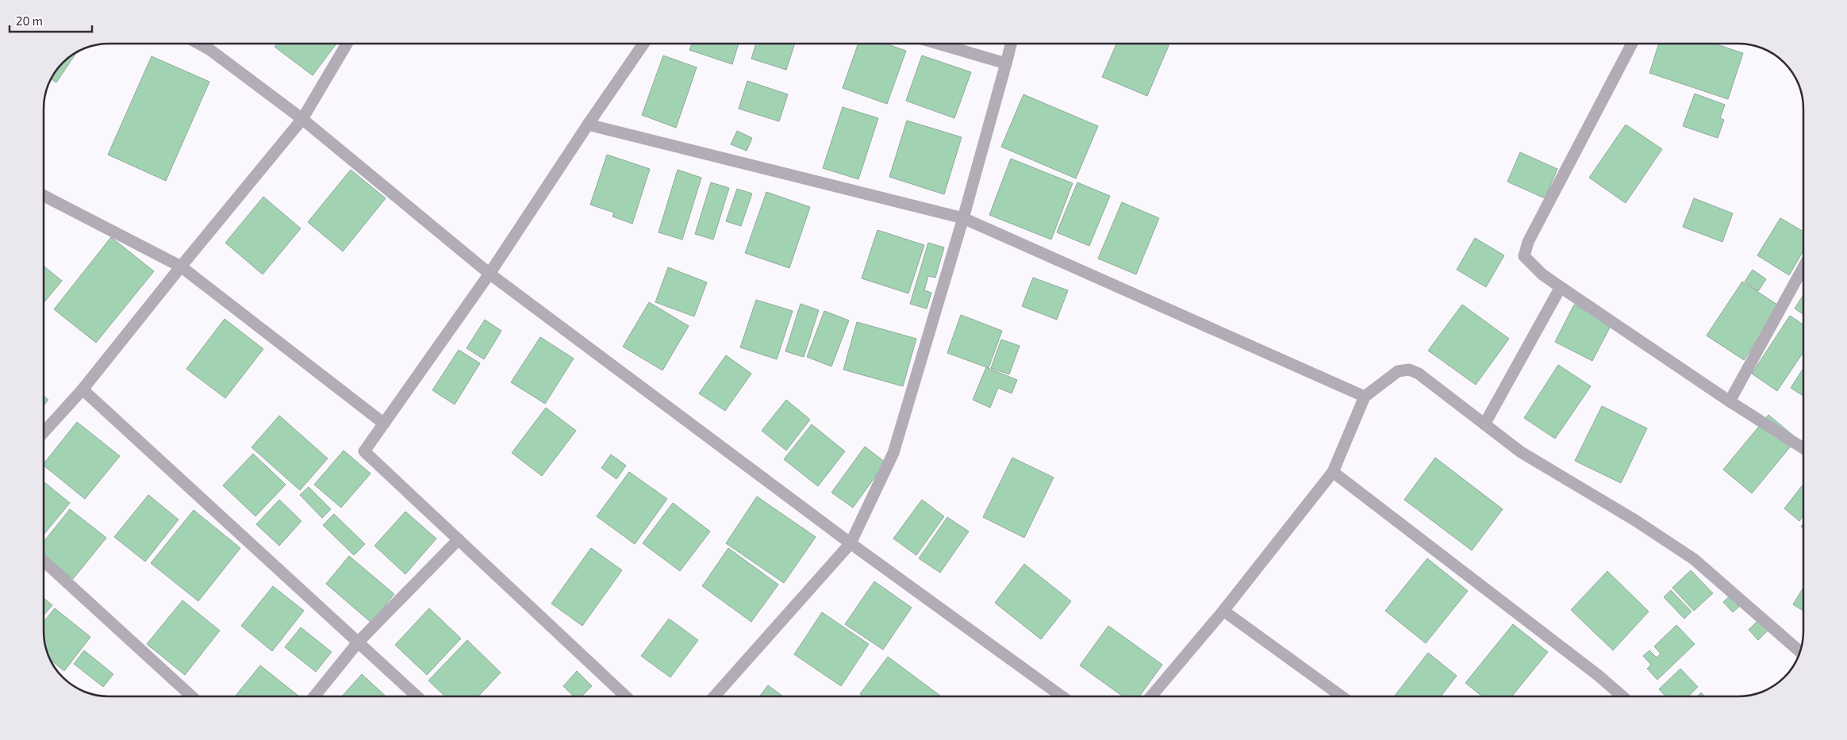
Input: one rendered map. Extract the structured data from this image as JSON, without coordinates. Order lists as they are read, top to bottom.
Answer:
{
  "scale_bar": "20 m"
}
